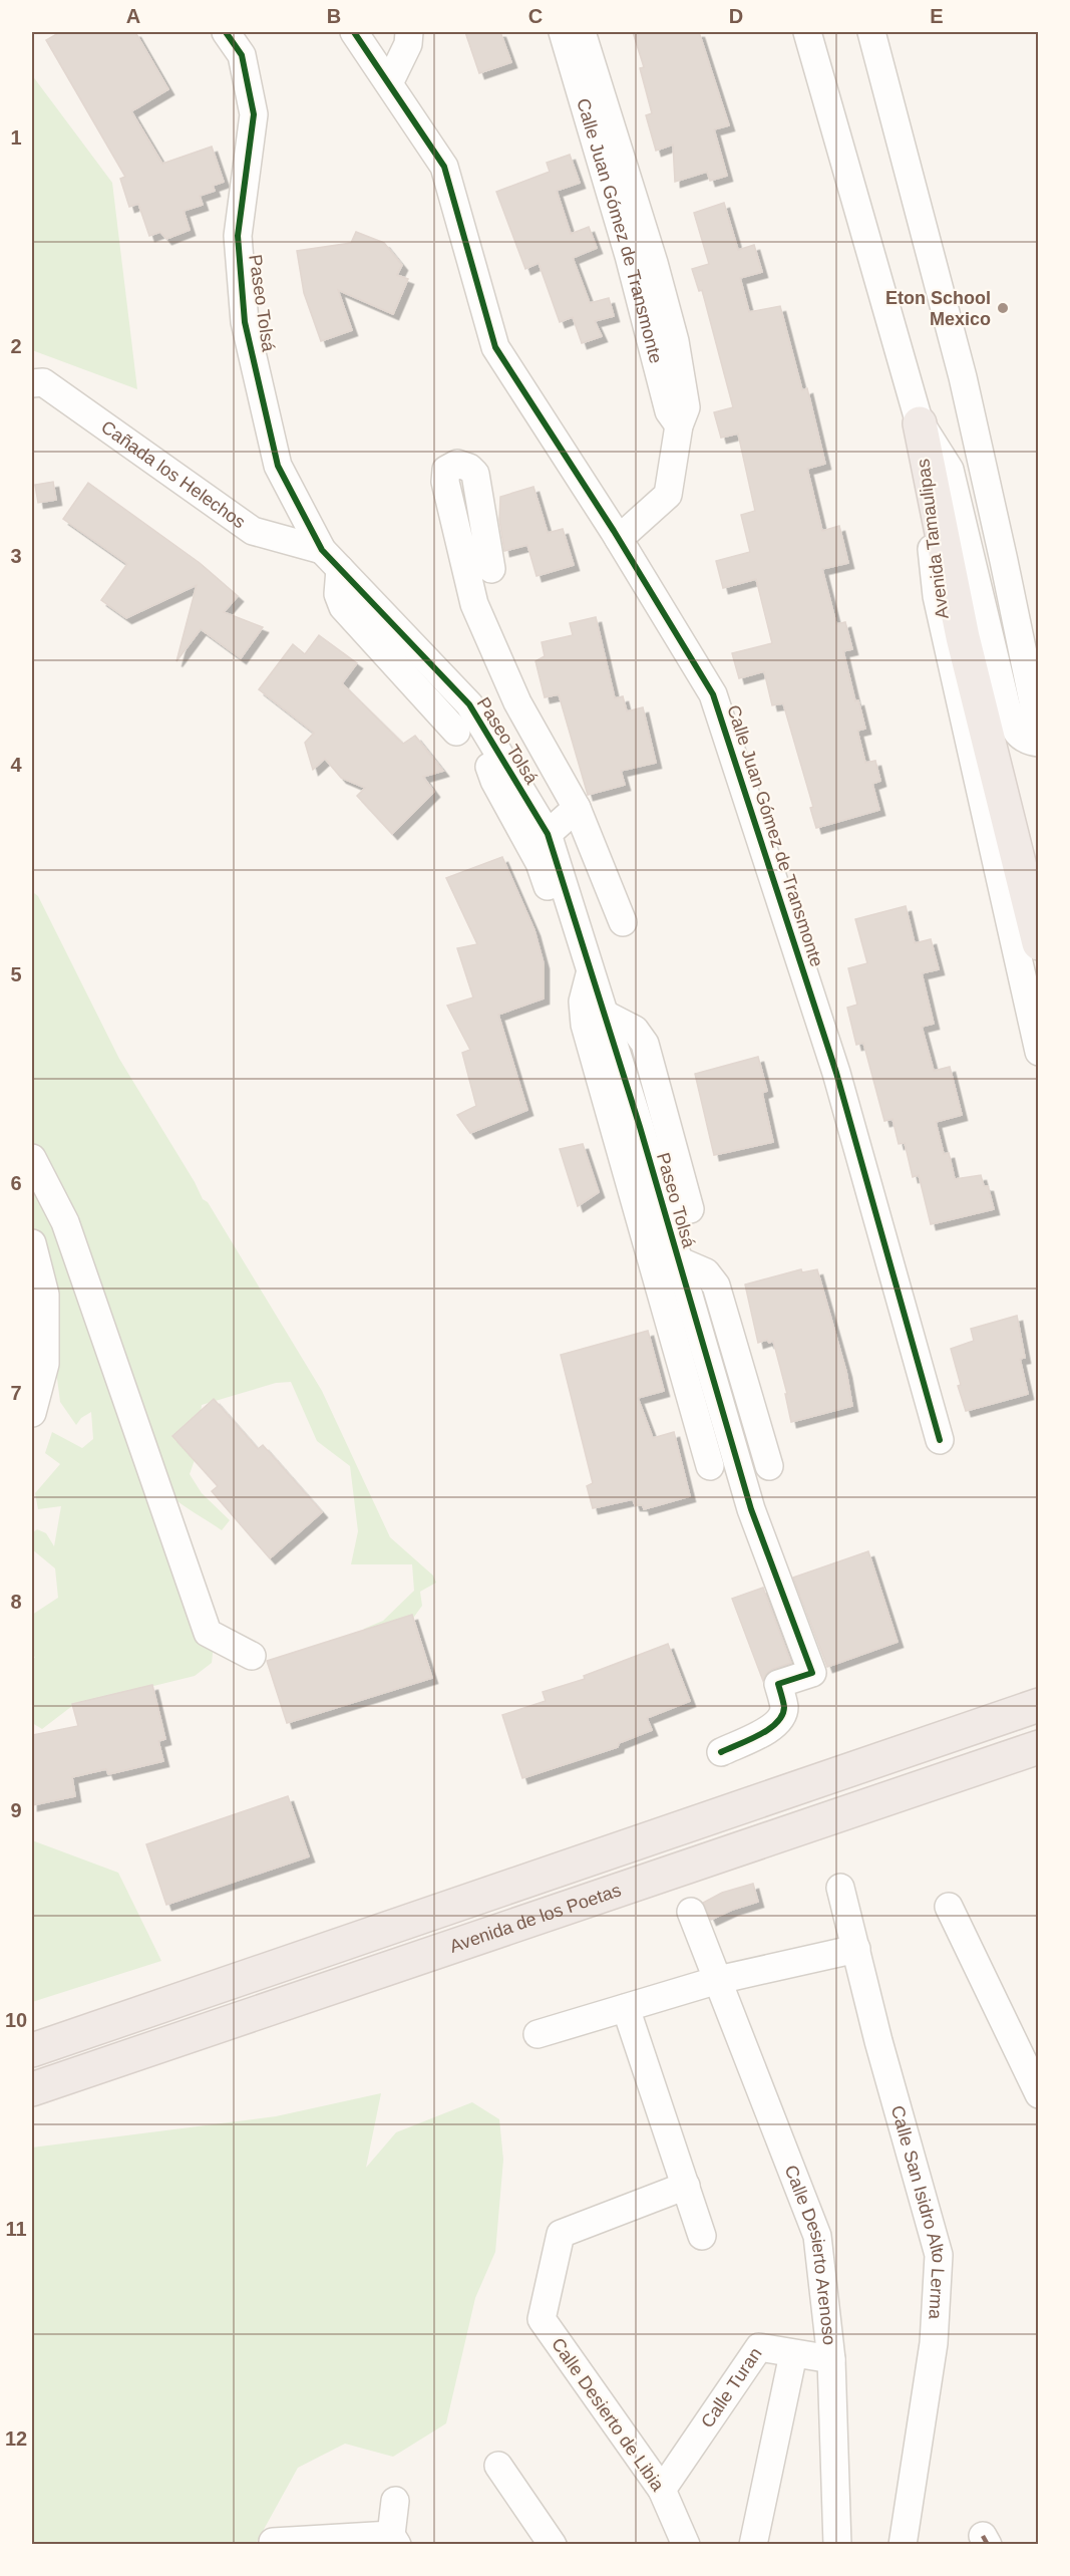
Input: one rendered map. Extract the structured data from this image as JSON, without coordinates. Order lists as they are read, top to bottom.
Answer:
{
  "streets": {
    "highway": ["Avenida de los Poetas"],
    "street": [
      "Calle Juan Gómez de Transmonte",
      "Paseo Tolsá",
      "Cañada los Helechos",
      "Avenida Tamaulipas",
      "Calle San Isidro Alto Lerma",
      "Calle Desierto Arenoso",
      "Calle Turan",
      "Calle Desierto de Libia"
    ]
  },
  "crossings": [
    ["Paseo Tolsá", "Cañada los Helechos"],
    ["Calle Desierto Arenoso", "Calle Turan"],
    ["Calle Turan", "Calle Desierto de Libia"]
  ],
  "places": ["Eton School Mexico"],
  "grid": {
    "columns": [
      "A",
      "B",
      "C",
      "D",
      "E"
    ],
    "rows": [
      "1",
      "2",
      "3",
      "4",
      "5",
      "6",
      "7",
      "8",
      "9",
      "10",
      "11",
      "12"
    ]
  }
}
